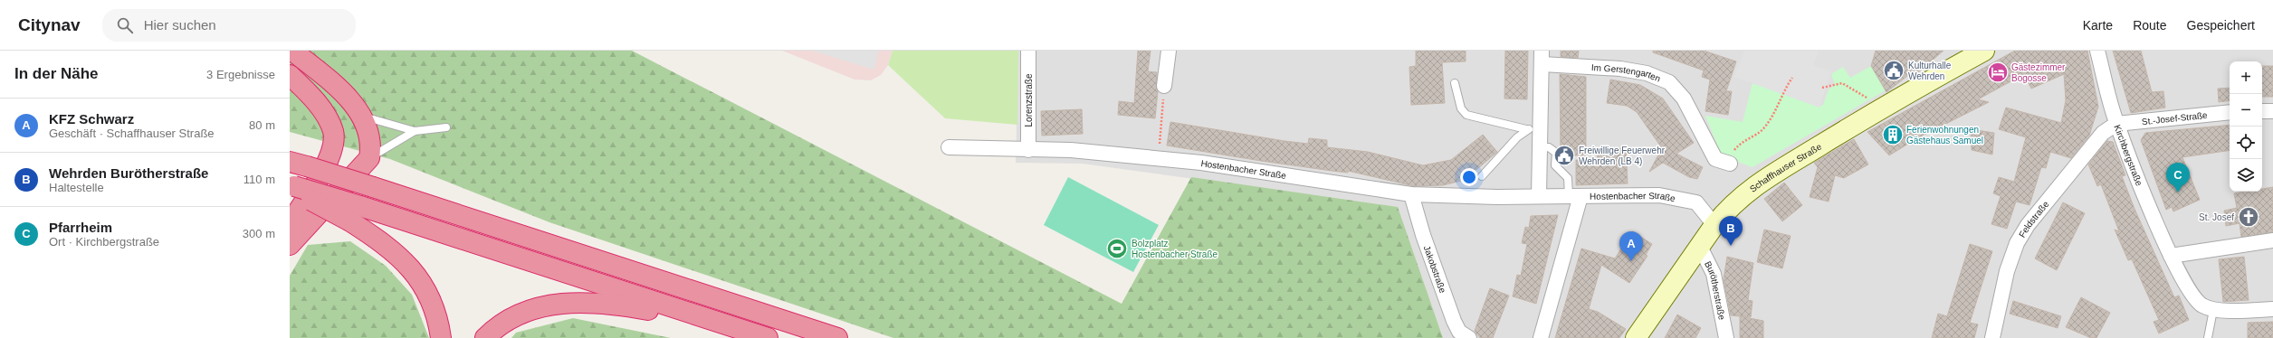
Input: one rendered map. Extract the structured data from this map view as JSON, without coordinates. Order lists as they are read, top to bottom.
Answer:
{
  "streets": {
    "street": [
      "Im Gerstengarten",
      "Lorenzstraße",
      "St.-Josef-Straße",
      "Kirchbergstraße",
      "Schaffhauser Straße",
      "Hostenbacher Straße",
      "Feldstraße",
      "Jakobstraße",
      "Burötherstraße"
    ]
  },
  "crossings": [
    ["Lorenzstraße", "Hostenbacher Straße"],
    ["St.-Josef-Straße", "Kirchbergstraße"],
    ["St.-Josef-Straße", "Feldstraße"],
    ["Kirchbergstraße", "Feldstraße"],
    ["Schaffhauser Straße", "Hostenbacher Straße"],
    ["Schaffhauser Straße", "Burötherstraße"],
    ["Hostenbacher Straße", "Jakobstraße"]
  ],
  "places": {
    "public building": ["Kulturhalle Wehrden", "Freiwillige Feuerwehr Wehrden (LB 4)"],
    "hotel": ["Gästezimmer Bogosse"],
    "building": ["Ferienwohnungen Gästehaus Samuel"],
    "church": ["St. Josef"],
    "sports": ["Bolzplatz Hostenbacher Straße"]
  },
  "page": {
    "header": "Citynav",
    "search": "Hier suchen",
    "nav": ["Karte", "Route", "Gespeichert"],
    "heading": ["In der Nähe", "3 Ergebnisse"],
    "map_buttons": ["+", "−"],
    "list": [
      {
        "mark": "A",
        "name": "KFZ Schwarz",
        "note": "Geschäft · Schaffhauser Straße",
        "value": "80 m"
      },
      {
        "mark": "B",
        "name": "Wehrden Burötherstraße",
        "note": "Haltestelle",
        "value": "110 m"
      },
      {
        "mark": "C",
        "name": "Pfarrheim",
        "note": "Ort · Kirchbergstraße",
        "value": "300 m"
      }
    ],
    "pins": ["C", "B", "A"]
  }
}
